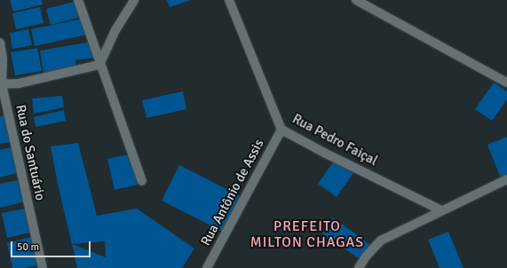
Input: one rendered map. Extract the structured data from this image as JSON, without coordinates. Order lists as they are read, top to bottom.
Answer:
{
  "streets": {
    "street": ["Rua Pedro Faiçal", "Rua do Santuário", "Rua Antônio de Assis"]
  },
  "crossings": [
    ["Rua Pedro Faiçal", "Rua Antônio de Assis"]
  ],
  "districts": ["PREFEITO MILTON CHAGAS"],
  "scale_bar": "50 m"
}
